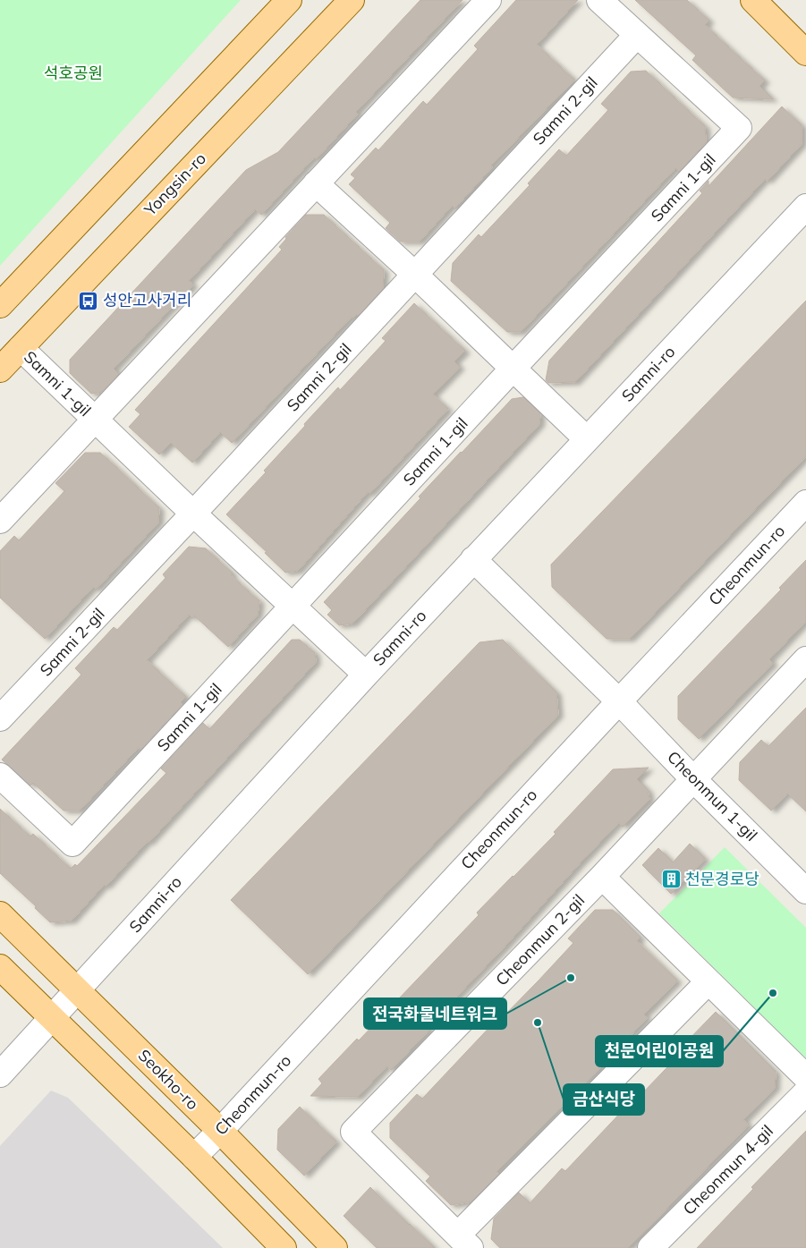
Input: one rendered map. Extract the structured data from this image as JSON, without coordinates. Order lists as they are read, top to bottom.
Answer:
{
  "streets": {
    "main road": ["Yongsin-ro", "Seokho-ro"],
    "street": [
      "Samni 2-gil",
      "Samni 1-gil",
      "Samni-ro",
      "Cheonmun-ro",
      "Cheonmun 1-gil",
      "Cheonmun 2-gil",
      "Cheonmun 4-gil"
    ]
  },
  "crossings": [
    ["Samni 2-gil", "Samni 1-gil"],
    ["Yongsin-ro", "Samni 1-gil"],
    ["Samni-ro", "Cheonmun 1-gil"],
    ["Samni-ro", "Seokho-ro"],
    ["Cheonmun-ro", "Cheonmun 1-gil"],
    ["Cheonmun-ro", "Seokho-ro"],
    ["Cheonmun 1-gil", "Cheonmun 2-gil"]
  ],
  "parks": ["석호공원"],
  "places": {
    "bus stop": ["성안고사거리"],
    "building": ["천문경로당"],
    "other": ["전국화물네트워크", "천문어린이공원", "금산식당"]
  }
}
